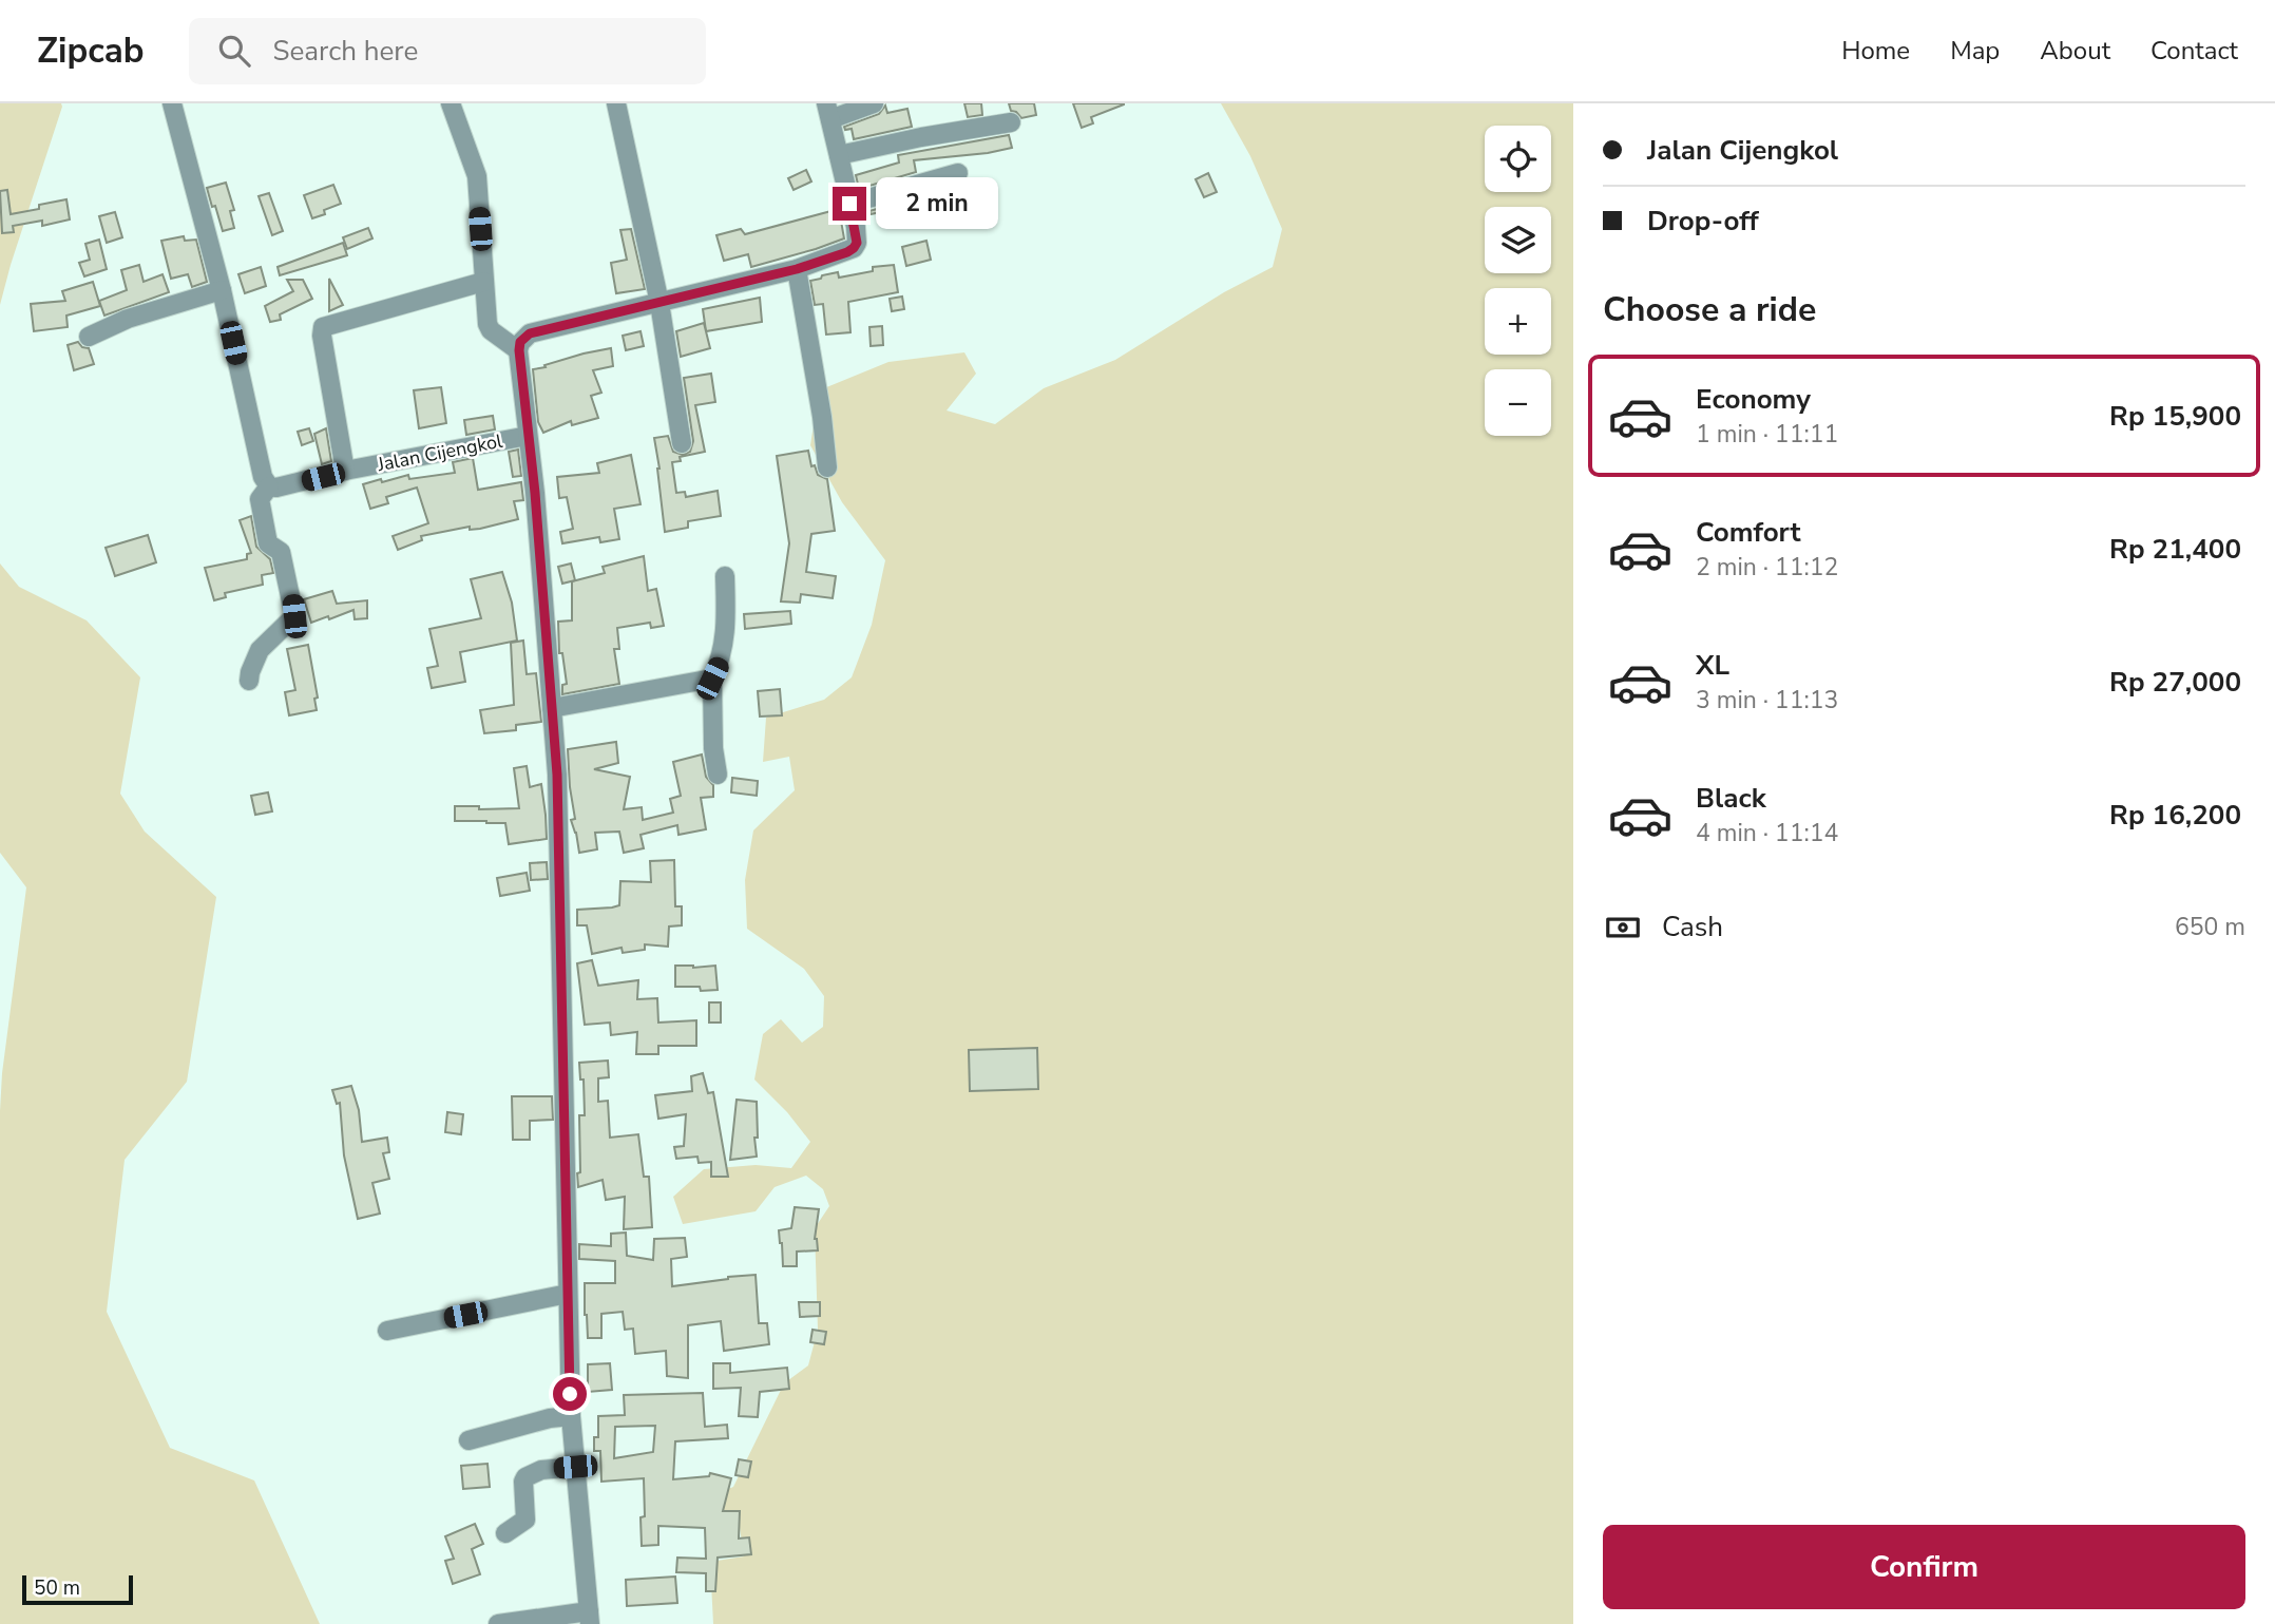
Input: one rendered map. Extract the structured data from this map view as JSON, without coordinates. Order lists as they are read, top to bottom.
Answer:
{
  "streets": {
    "street": ["Jalan Cijengkol"]
  },
  "scale_bar": "50 m",
  "page": {
    "header": "Zipcab",
    "search": "Search here",
    "nav": [
      "Home",
      "Map",
      "About",
      "Contact"
    ],
    "banner": ["Jalan Cijengkol", "Drop-off"],
    "map_buttons": ["+", "−"],
    "bubble": "2 min",
    "heading": "Choose a ride",
    "list": [
      {
        "name": "Economy",
        "note": "1 min · 11:11",
        "value": "Rp 15,900"
      },
      {
        "name": "Comfort",
        "note": "2 min · 11:12",
        "value": "Rp 21,400"
      },
      {
        "name": "XL",
        "note": "3 min · 11:13",
        "value": "Rp 27,000"
      },
      {
        "name": "Black",
        "note": "4 min · 11:14",
        "value": "Rp 16,200"
      }
    ],
    "pay": ["Cash", "650 m"],
    "buttons": "Confirm",
    "scale": "50 m"
  }
}
